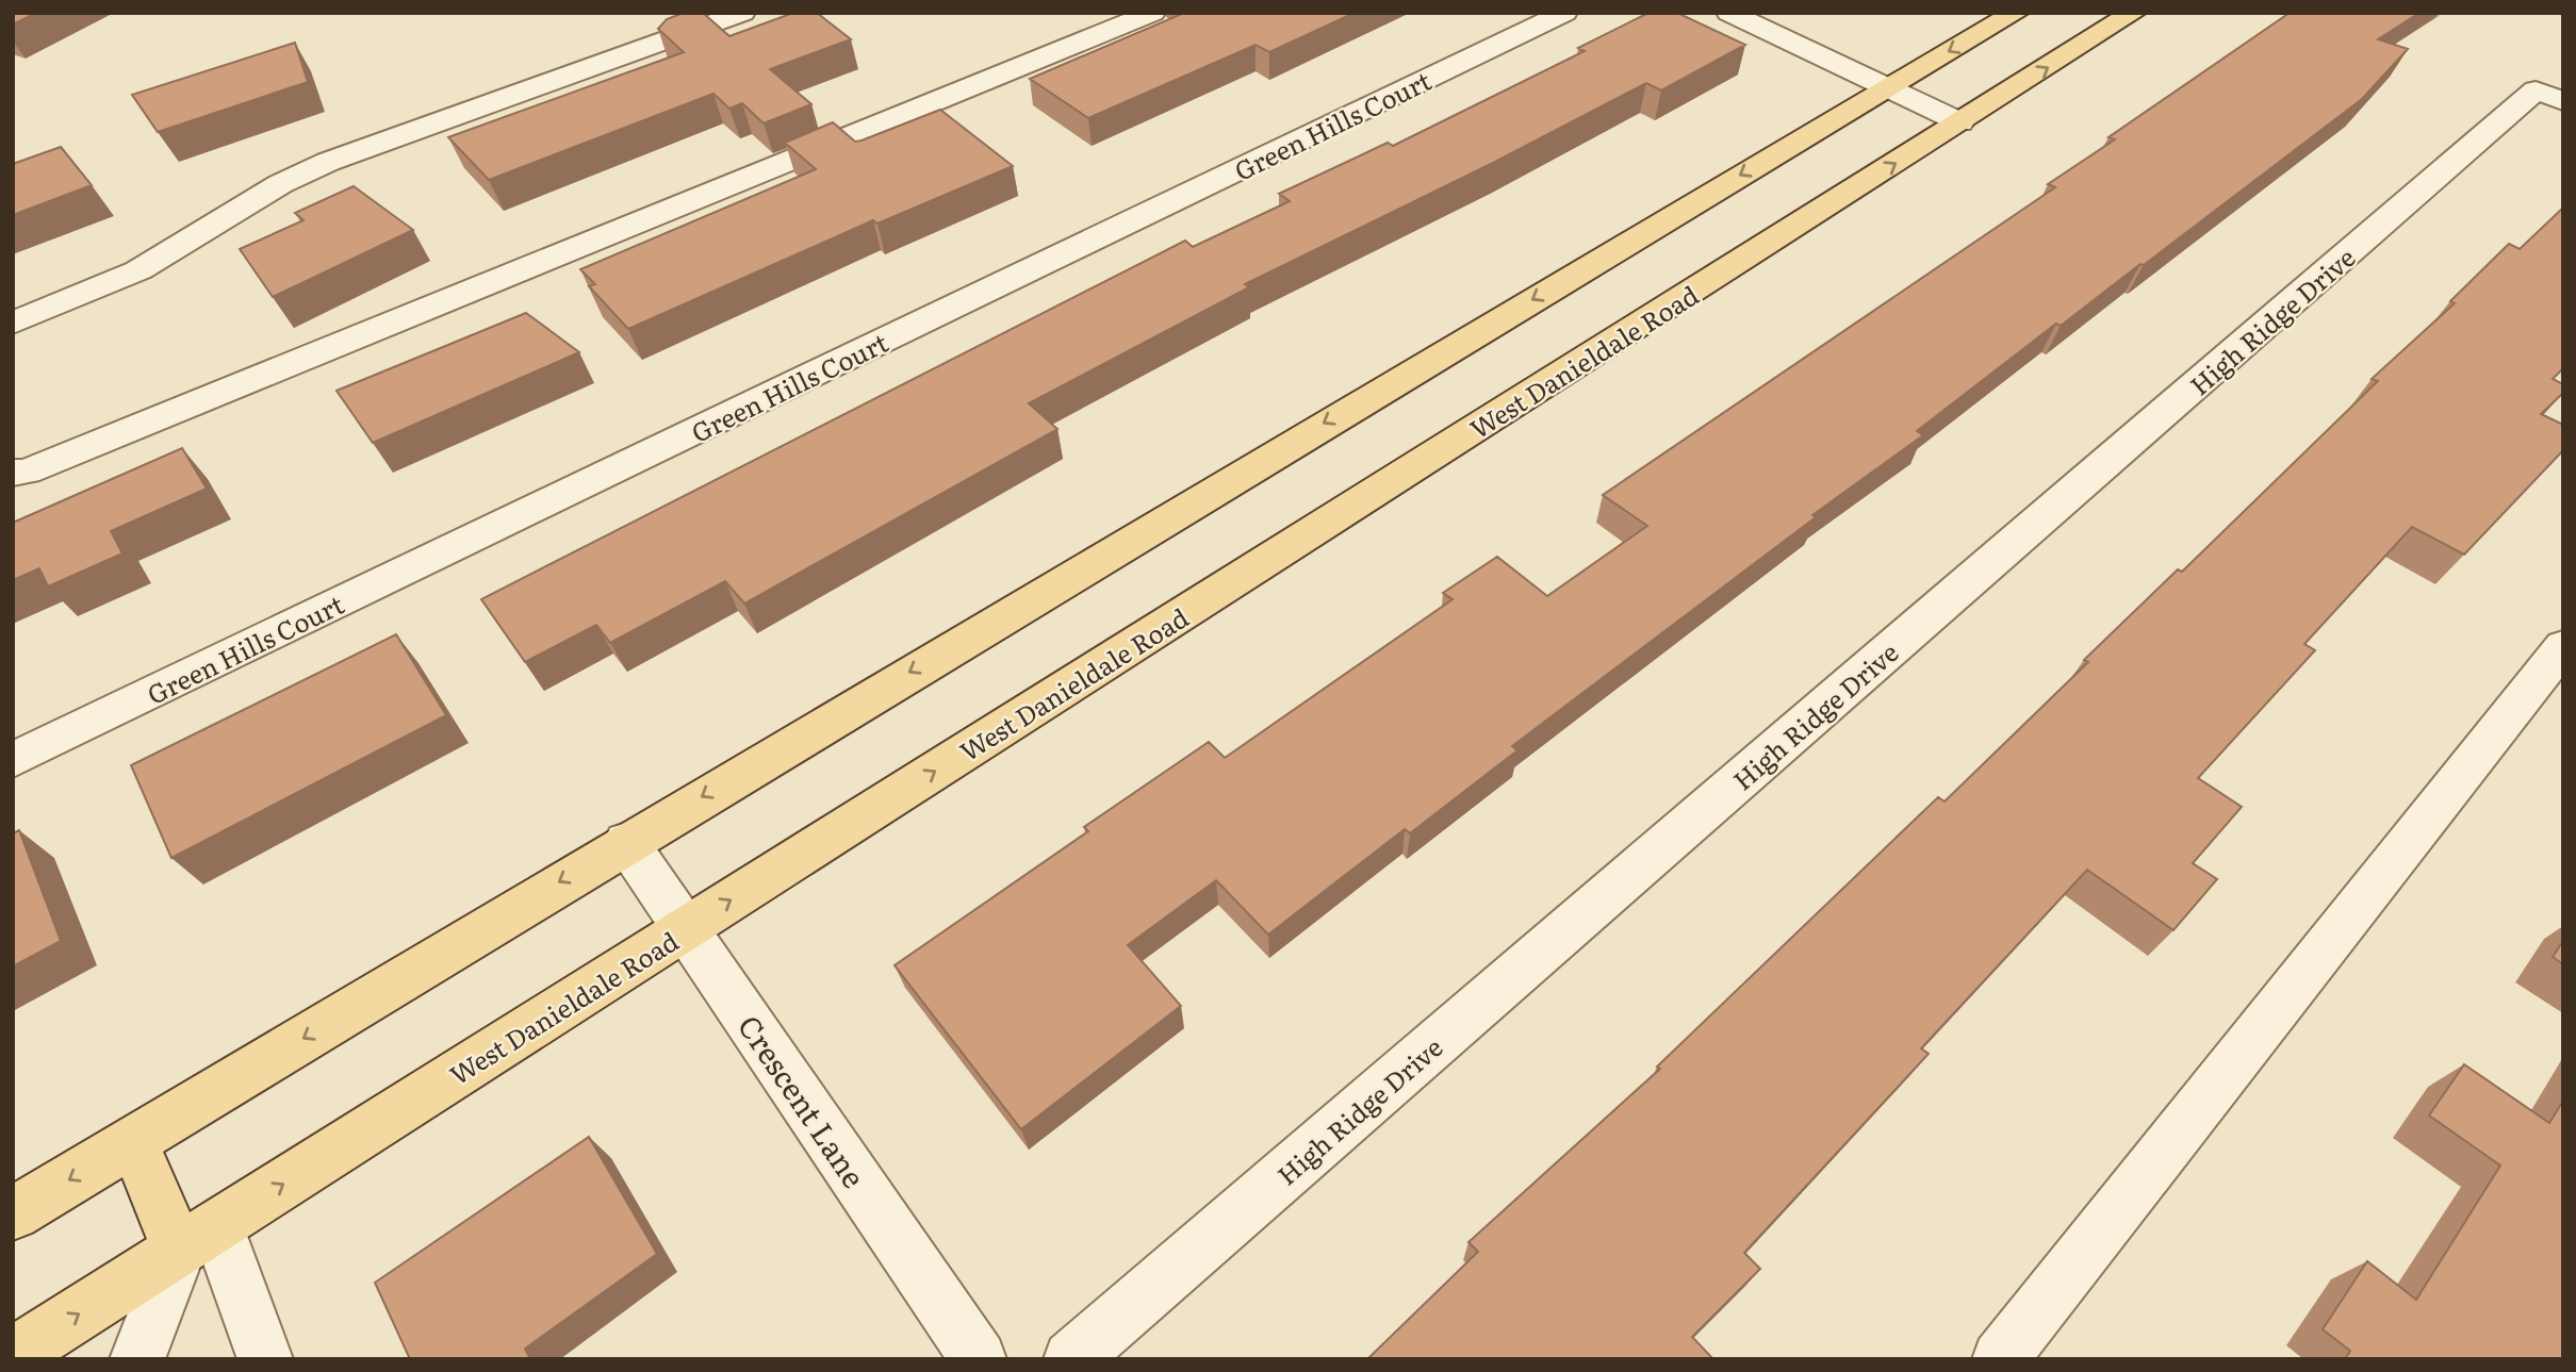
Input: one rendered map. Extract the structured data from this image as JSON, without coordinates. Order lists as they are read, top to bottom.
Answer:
{
  "streets": {
    "main road": ["West Danieldale Road"],
    "street": ["Green Hills Court", "High Ridge Drive", "Crescent Lane"]
  },
  "crossings": [
    ["West Danieldale Road", "Crescent Lane"]
  ]
}
